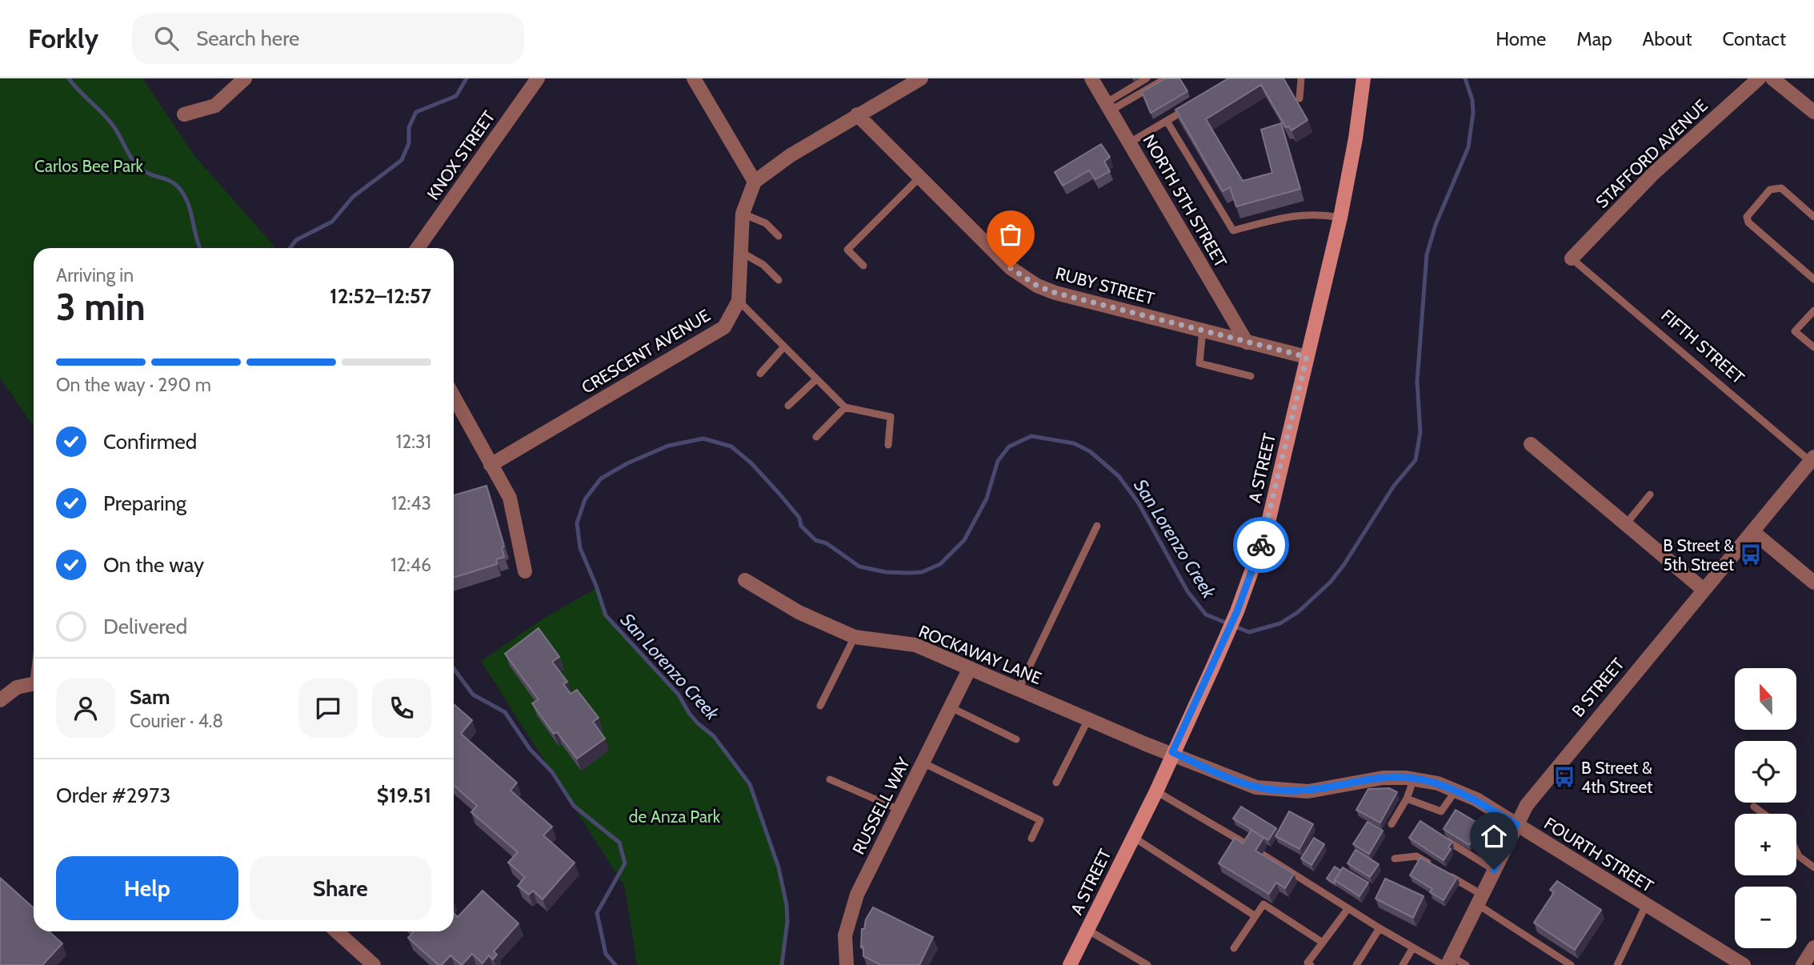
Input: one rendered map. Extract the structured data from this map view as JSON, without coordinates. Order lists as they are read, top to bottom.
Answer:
{
  "streets": {
    "main road": ["A STREET"],
    "street": [
      "STAFFORD AVENUE",
      "KNOX STREET",
      "NORTH 5TH STREET",
      "RUBY STREET",
      "CRESCENT AVENUE",
      "ROCKAWAY LANE",
      "B STREET",
      "RUSSELL WAY",
      "FOURTH STREET"
    ],
    "lane": ["FIFTH STREET"]
  },
  "crossings": [
    ["STAFFORD AVENUE", "FIFTH STREET"],
    ["NORTH 5TH STREET", "RUBY STREET"],
    ["RUBY STREET", "A STREET"],
    ["FIFTH STREET", "B STREET"],
    ["A STREET", "ROCKAWAY LANE"],
    ["A STREET", "FOURTH STREET"],
    ["ROCKAWAY LANE", "RUSSELL WAY"],
    ["ROCKAWAY LANE", "FOURTH STREET"],
    ["B STREET", "FOURTH STREET"]
  ],
  "water": ["San Lorenzo Creek"],
  "parks": ["Carlos Bee Park", "de Anza Park"],
  "places": {
    "bus stop": ["B Street & 5th Street", "B Street & 4th Street"]
  },
  "north": "top",
  "page": {
    "header": "Forkly",
    "search": "Search here",
    "nav": [
      "Home",
      "Map",
      "About",
      "Contact"
    ],
    "heading": ["3 min", "Arriving in", "12:52–12:57"],
    "panel": [
      "Sam",
      "Courier · 4.8",
      "Order #2973",
      "$19.51"
    ],
    "bar": "On the way · 290 m",
    "list": [
      ["Confirmed", "12:31"],
      ["Preparing", "12:43"],
      ["On the way", "12:46"],
      "Delivered"
    ],
    "map_buttons": ["+", "−"],
    "buttons": ["Help", "Share"]
  }
}
